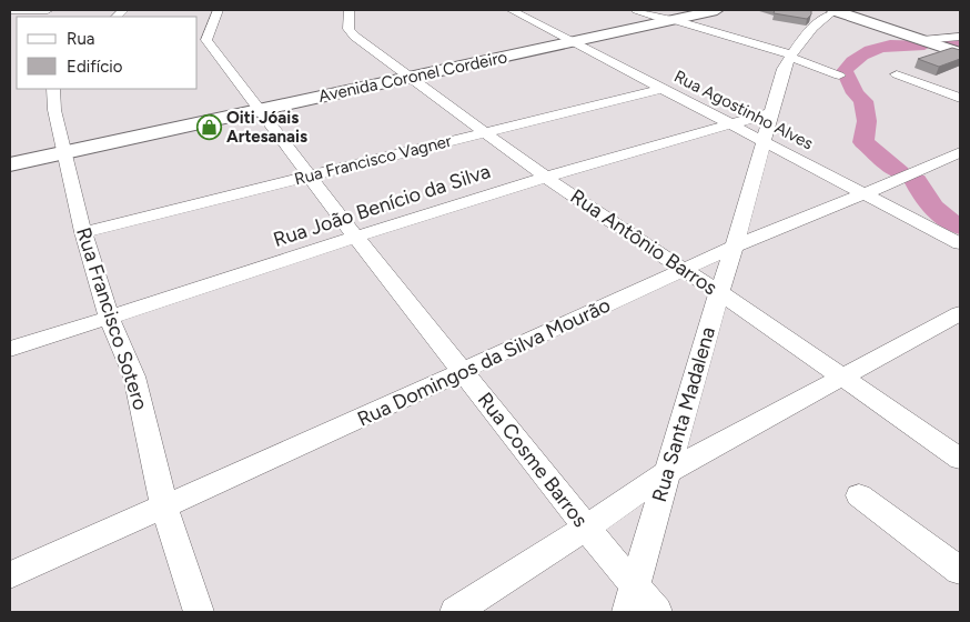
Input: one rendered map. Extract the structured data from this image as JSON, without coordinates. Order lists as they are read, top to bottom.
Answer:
{
  "streets": {
    "street": [
      "Avenida Coronel Cordeiro",
      "Rua Agostinho Alves",
      "Rua Francisco Vagner",
      "Rua João Benício da Silva",
      "Rua Antônio Barros",
      "Rua Francisco Sotero",
      "Rua Domingos da Silva Mourão",
      "Rua Santa Madalena",
      "Rua Cosme Barros"
    ]
  },
  "crossings": [
    ["Avenida Coronel Cordeiro", "Rua Agostinho Alves"],
    ["Avenida Coronel Cordeiro", "Rua Antônio Barros"],
    ["Avenida Coronel Cordeiro", "Rua Francisco Sotero"],
    ["Avenida Coronel Cordeiro", "Rua Cosme Barros"],
    ["Rua Agostinho Alves", "Rua Francisco Vagner"],
    ["Rua Agostinho Alves", "Rua João Benício da Silva"],
    ["Rua Agostinho Alves", "Rua Domingos da Silva Mourão"],
    ["Rua Agostinho Alves", "Rua Santa Madalena"],
    ["Rua Francisco Vagner", "Rua Antônio Barros"],
    ["Rua Francisco Vagner", "Rua Francisco Sotero"],
    ["Rua Francisco Vagner", "Rua Cosme Barros"],
    ["Rua João Benício da Silva", "Rua Antônio Barros"],
    ["Rua João Benício da Silva", "Rua Francisco Sotero"],
    ["Rua João Benício da Silva", "Rua Santa Madalena"],
    ["Rua João Benício da Silva", "Rua Cosme Barros"],
    ["Rua Antônio Barros", "Rua Domingos da Silva Mourão"],
    ["Rua Antônio Barros", "Rua Santa Madalena"],
    ["Rua Francisco Sotero", "Rua Domingos da Silva Mourão"],
    ["Rua Domingos da Silva Mourão", "Rua Santa Madalena"],
    ["Rua Domingos da Silva Mourão", "Rua Cosme Barros"],
    ["Rua Santa Madalena", "Rua Cosme Barros"]
  ],
  "places": {
    "shop": ["Oiti Jóais Artesanais"]
  },
  "legend": ["Rua", "Edifício"]
}
